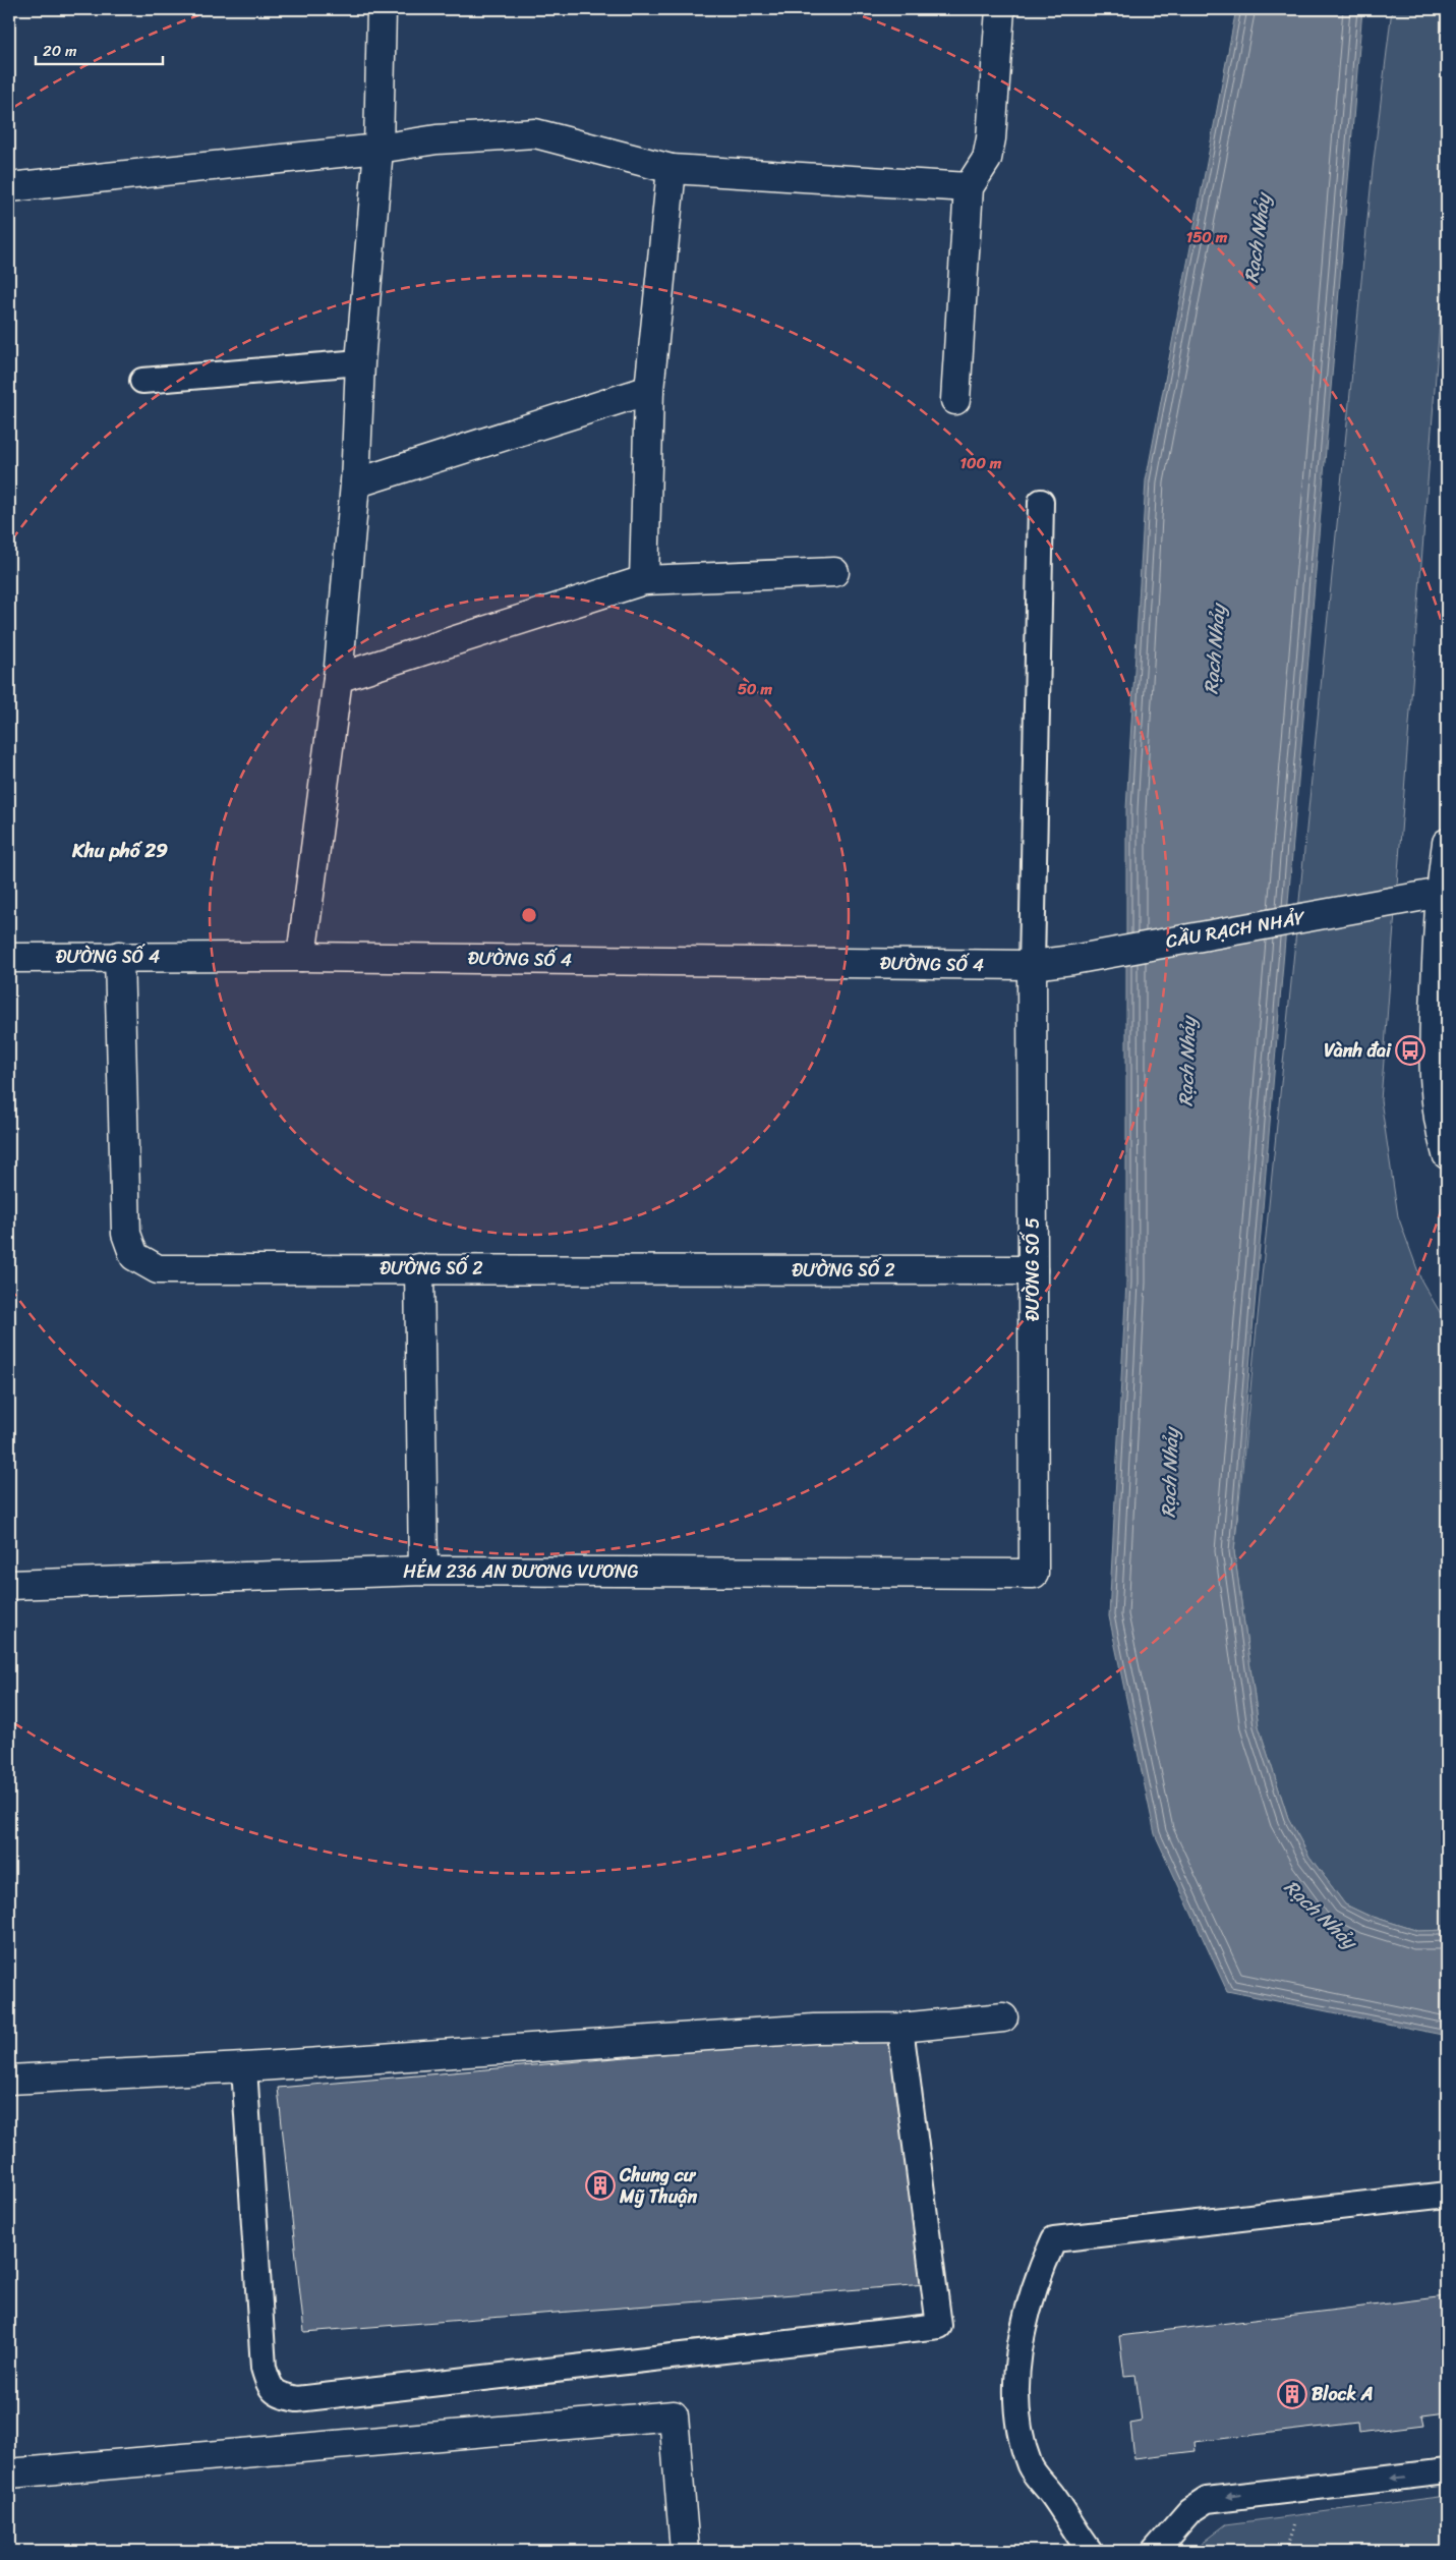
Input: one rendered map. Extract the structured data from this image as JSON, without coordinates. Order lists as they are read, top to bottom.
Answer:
{
  "streets": {
    "street": [
      "CẦU RẠCH NHẢY",
      "ĐƯỜNG SỐ 4",
      "ĐƯỜNG SỐ 2",
      "ĐƯỜNG SỐ 5",
      "HẺM 236 AN DƯƠNG VƯƠNG"
    ]
  },
  "crossings": [
    ["CẦU RẠCH NHẢY", "ĐƯỜNG SỐ 4"],
    ["CẦU RẠCH NHẢY", "ĐƯỜNG SỐ 5"],
    ["ĐƯỜNG SỐ 4", "ĐƯỜNG SỐ 2"],
    ["ĐƯỜNG SỐ 4", "ĐƯỜNG SỐ 5"],
    ["ĐƯỜNG SỐ 2", "ĐƯỜNG SỐ 5"],
    ["ĐƯỜNG SỐ 5", "HẺM 236 AN DƯƠNG VƯƠNG"]
  ],
  "districts": ["Khu phố 29"],
  "water": ["Rạch Nhảy"],
  "places": {
    "bus stop": ["Vành đai"],
    "building": ["Chung cư Mỹ Thuận", "Block A"]
  },
  "scale_bar": "20 m",
  "rings": ["150 m", "100 m", "50 m"]
}
